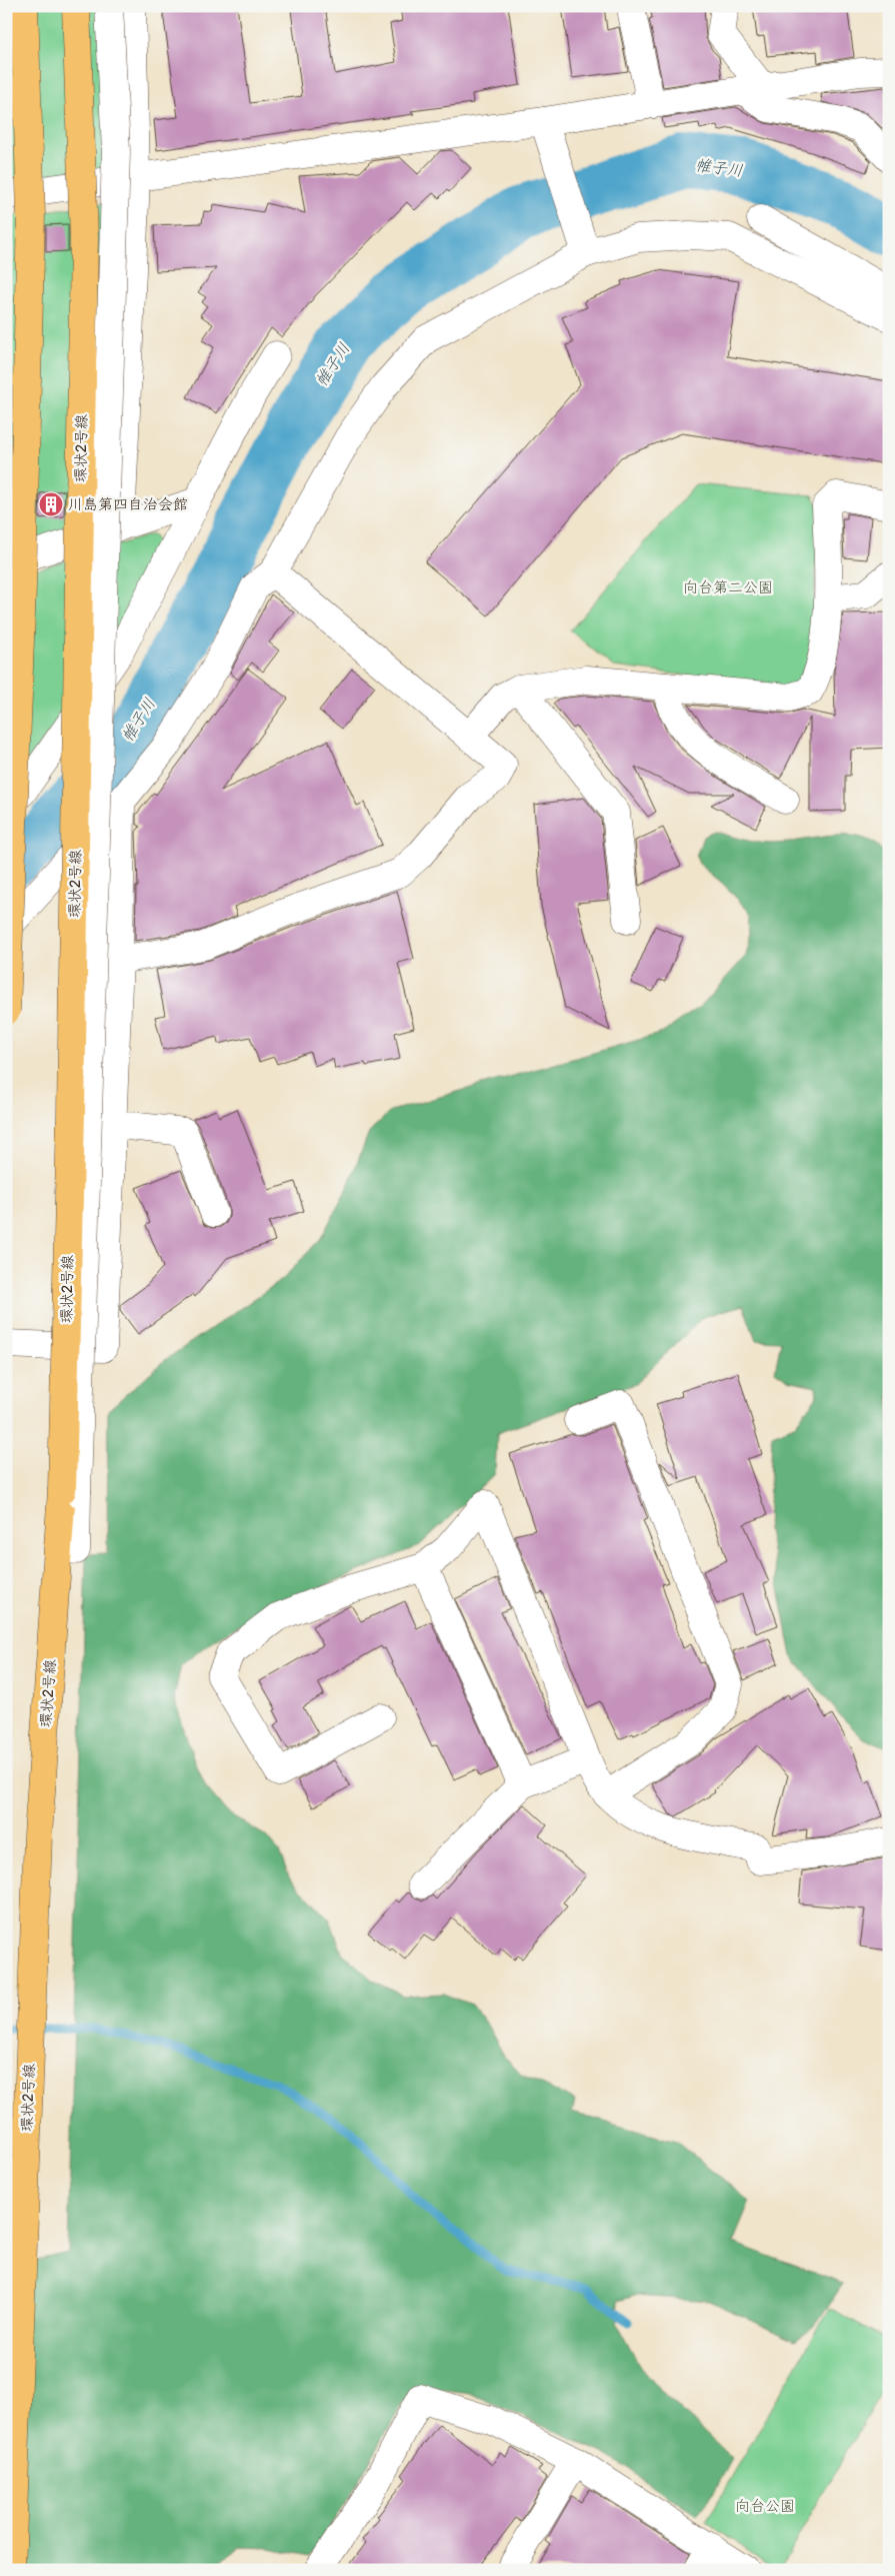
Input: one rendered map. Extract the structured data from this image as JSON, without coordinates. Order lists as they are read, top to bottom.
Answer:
{
  "streets": {
    "main road": ["環状2号線"]
  },
  "water": ["帷子川"],
  "parks": ["向台第二公園", "向台公園"],
  "places": {
    "building": ["川島第四自治会館"]
  }
}
